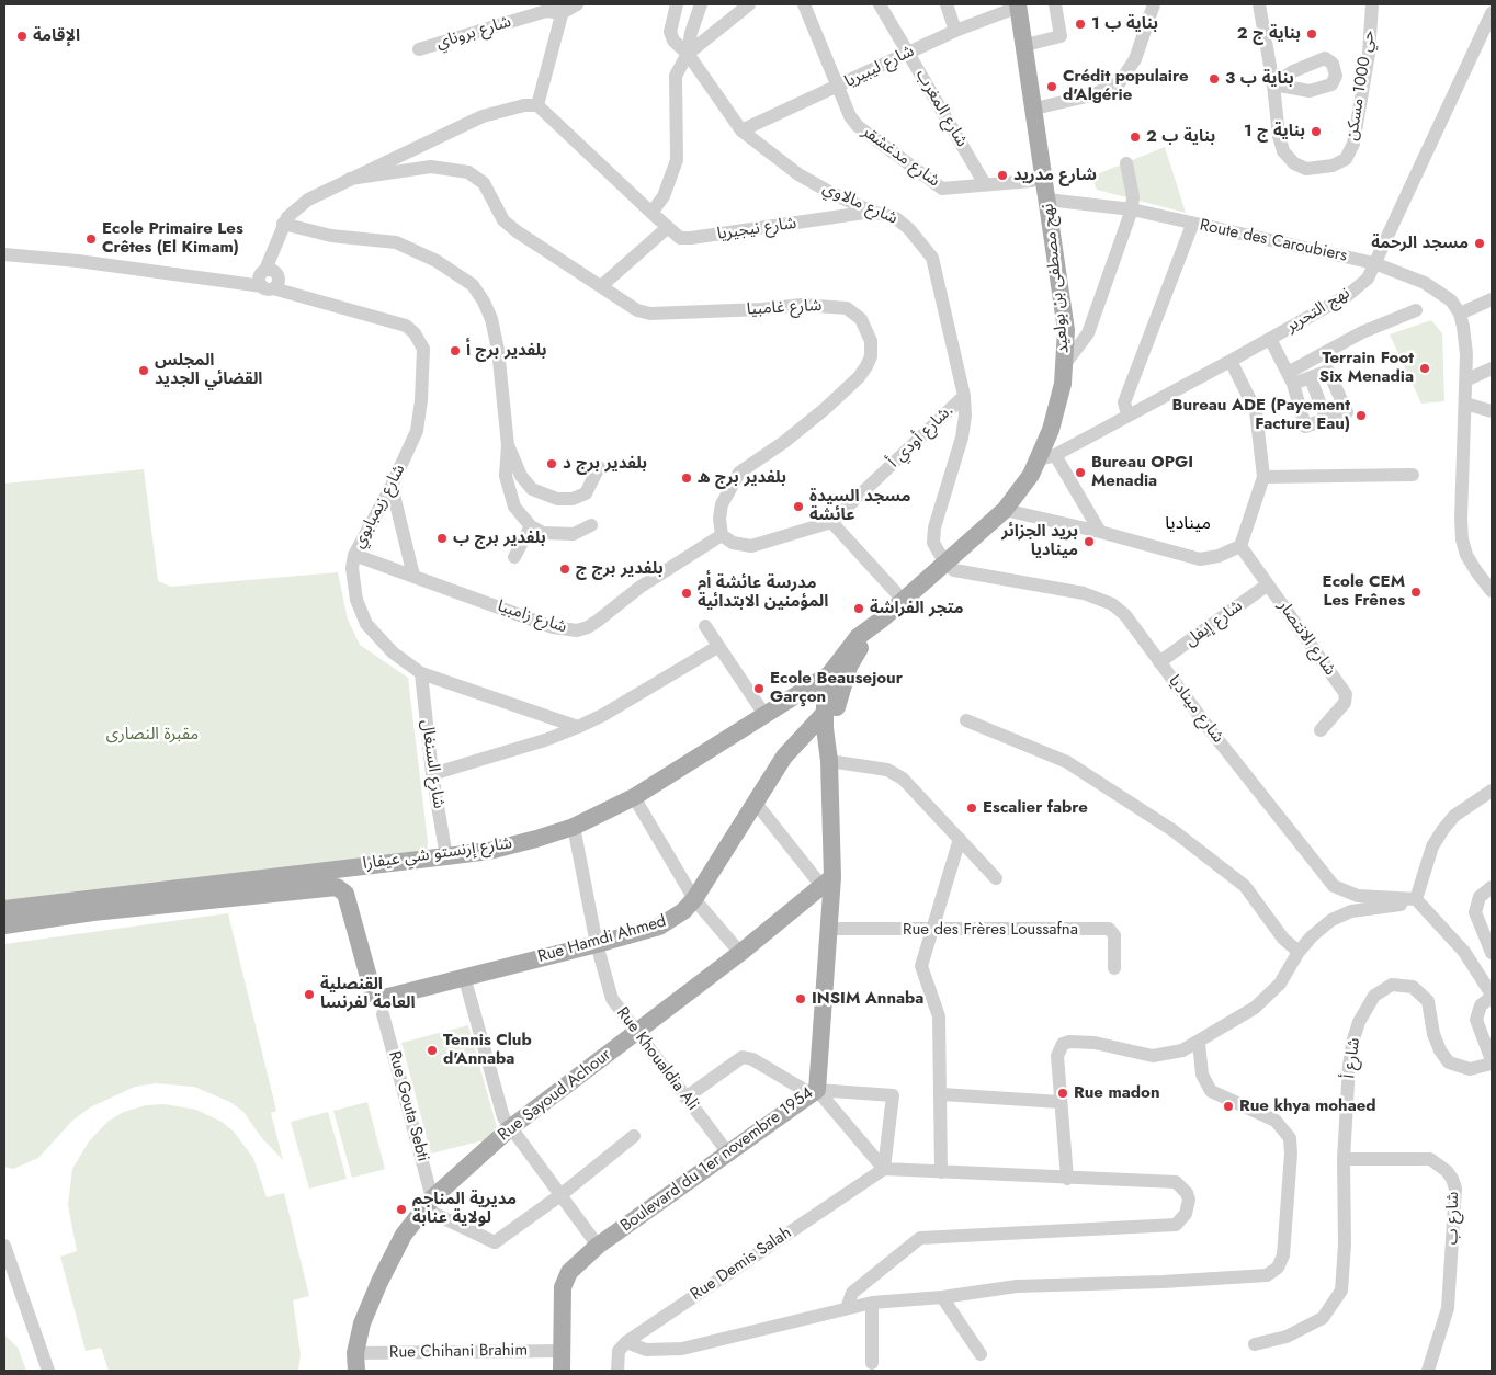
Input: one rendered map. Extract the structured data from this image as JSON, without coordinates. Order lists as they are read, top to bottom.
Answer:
{
  "streets": {
    "main road": [
      "نهج مصطفى بن بولعيد",
      "شارع إرنستو شي عيفارا",
      "Rue Hamdi Ahmed",
      "Rue Sayoud Achour",
      "Boulevard du 1er novembre 1954"
    ],
    "street": [
      "شارع بروناي",
      "شارع ليبيريا",
      "حي 1000 مسكن",
      "شارع المغرب",
      "شارع مدغشقر",
      "شارع مالاوي",
      "شارع نيجيريا",
      "Route des Caroubiers",
      "شارع غامبيا",
      "نهج التحرير",
      "شارع أودي أ.",
      "شارع زيمبابوي",
      "شارع زامبيا",
      "شارع إيفل",
      "شارع الانتصار",
      "شارع ميناديا",
      "شارع السنغال",
      "Rue des Frères Loussafna",
      "شارع أ",
      "Rue Khoualdia Ali",
      "Rue Gouta Sebti",
      "شارع ب",
      "Rue Demis Salah",
      "Rue Chihani Brahim"
    ]
  },
  "crossings": [
    ["شارع ليبيريا", "شارع المغرب"],
    ["شارع ليبيريا", "شارع مدغشقر"],
    ["شارع ليبيريا", "شارع مالاوي"],
    ["شارع ليبيريا", "نهج مصطفى بن بولعيد"],
    ["شارع المغرب", "شارع مدغشقر"],
    ["شارع مدغشقر", "نهج مصطفى بن بولعيد"],
    ["شارع مالاوي", "شارع نيجيريا"],
    ["شارع مالاوي", "نهج مصطفى بن بولعيد"],
    ["شارع مالاوي", "شارع أودي أ."],
    ["شارع مالاوي", "شارع ميناديا"],
    ["Route des Caroubiers", "نهج مصطفى بن بولعيد"],
    ["Route des Caroubiers", "نهج التحرير"],
    ["نهج مصطفى بن بولعيد", "نهج التحرير"],
    ["نهج مصطفى بن بولعيد", "شارع ميناديا"],
    ["نهج مصطفى بن بولعيد", "شارع إرنستو شي عيفارا"],
    ["نهج مصطفى بن بولعيد", "Boulevard du 1er novembre 1954"],
    ["شارع غامبيا", "شارع زامبيا"],
    ["شارع زيمبابوي", "شارع زامبيا"],
    ["شارع زيمبابوي", "شارع السنغال"],
    ["شارع إيفل", "شارع الانتصار"],
    ["شارع إيفل", "شارع ميناديا"],
    ["شارع السنغال", "شارع إرنستو شي عيفارا"],
    ["شارع إرنستو شي عيفارا", "Rue Hamdi Ahmed"],
    ["شارع إرنستو شي عيفارا", "Rue Khoualdia Ali"],
    ["Rue des Frères Loussafna", "Boulevard du 1er novembre 1954"],
    ["Rue Hamdi Ahmed", "Rue Khoualdia Ali"],
    ["شارع أ", "شارع ب"],
    ["Rue Khoualdia Ali", "Rue Sayoud Achour"],
    ["Rue Khoualdia Ali", "Boulevard du 1er novembre 1954"],
    ["Rue Sayoud Achour", "Rue Gouta Sebti"],
    ["Rue Sayoud Achour", "Boulevard du 1er novembre 1954"],
    ["Rue Sayoud Achour", "Rue Chihani Brahim"],
    ["Boulevard du 1er novembre 1954", "Rue Chihani Brahim"]
  ],
  "districts": ["ميناديا"],
  "parks": ["مقبرة النصارى"],
  "places": [
    "بناية ب 1",
    "بناية ج 2",
    "الإقامة",
    "بناية ب 3",
    "Crédit populaire d'Algérie",
    "بناية ج 1",
    "بناية ب 2",
    "شارع مدريد",
    "Ecole Primaire Les Crêtes (El Kimam)",
    "مسجد الرحمة",
    "بلفدير برج أ",
    "Terrain Foot Six Menadia",
    "المجلس القضائي الجديد",
    "Bureau ADE (Payement Facture Eau)",
    "بلفدير برج د",
    "Bureau OPGI Menadia",
    "بلفدير برج ه",
    "مسجد السيدة عائشة",
    "بلفدير برج ب",
    "بريد الجزائر ميناديا",
    "بلفدير برج ج",
    "Ecole CEM Les Frênes",
    "مدرسة عائشة أم المؤمنين الابتدائية",
    "متجر الفراشة",
    "Ecole Beausejour Garçon",
    "Escalier fabre",
    "القنصلية العامة لفرنسا",
    "INSIM Annaba",
    "Tennis Club d'Annaba",
    "Rue madon",
    "Rue khya mohaed",
    "مديرية المناجم لولاية عنابة"
  ]
}
